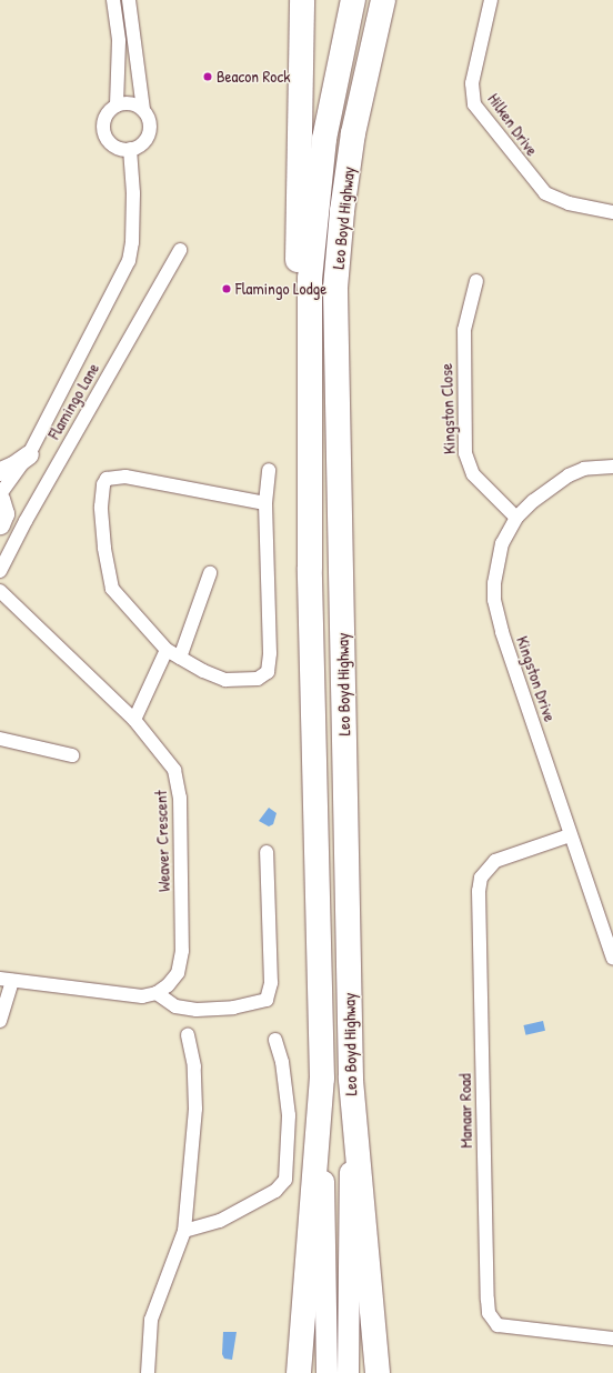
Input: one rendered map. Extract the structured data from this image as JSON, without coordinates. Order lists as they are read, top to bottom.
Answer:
{
  "streets": {
    "highway": ["Leo Boyd Highway"],
    "street": [
      "Hilken Drive",
      "Flamingo Lane",
      "Kingston Close",
      "Kingston Drive",
      "Weaver Crescent",
      "Manaar Road"
    ]
  },
  "crossings": [
    ["Kingston Close", "Kingston Drive"],
    ["Kingston Drive", "Manaar Road"]
  ],
  "places": ["Beacon Rock", "Flamingo Lodge"]
}
